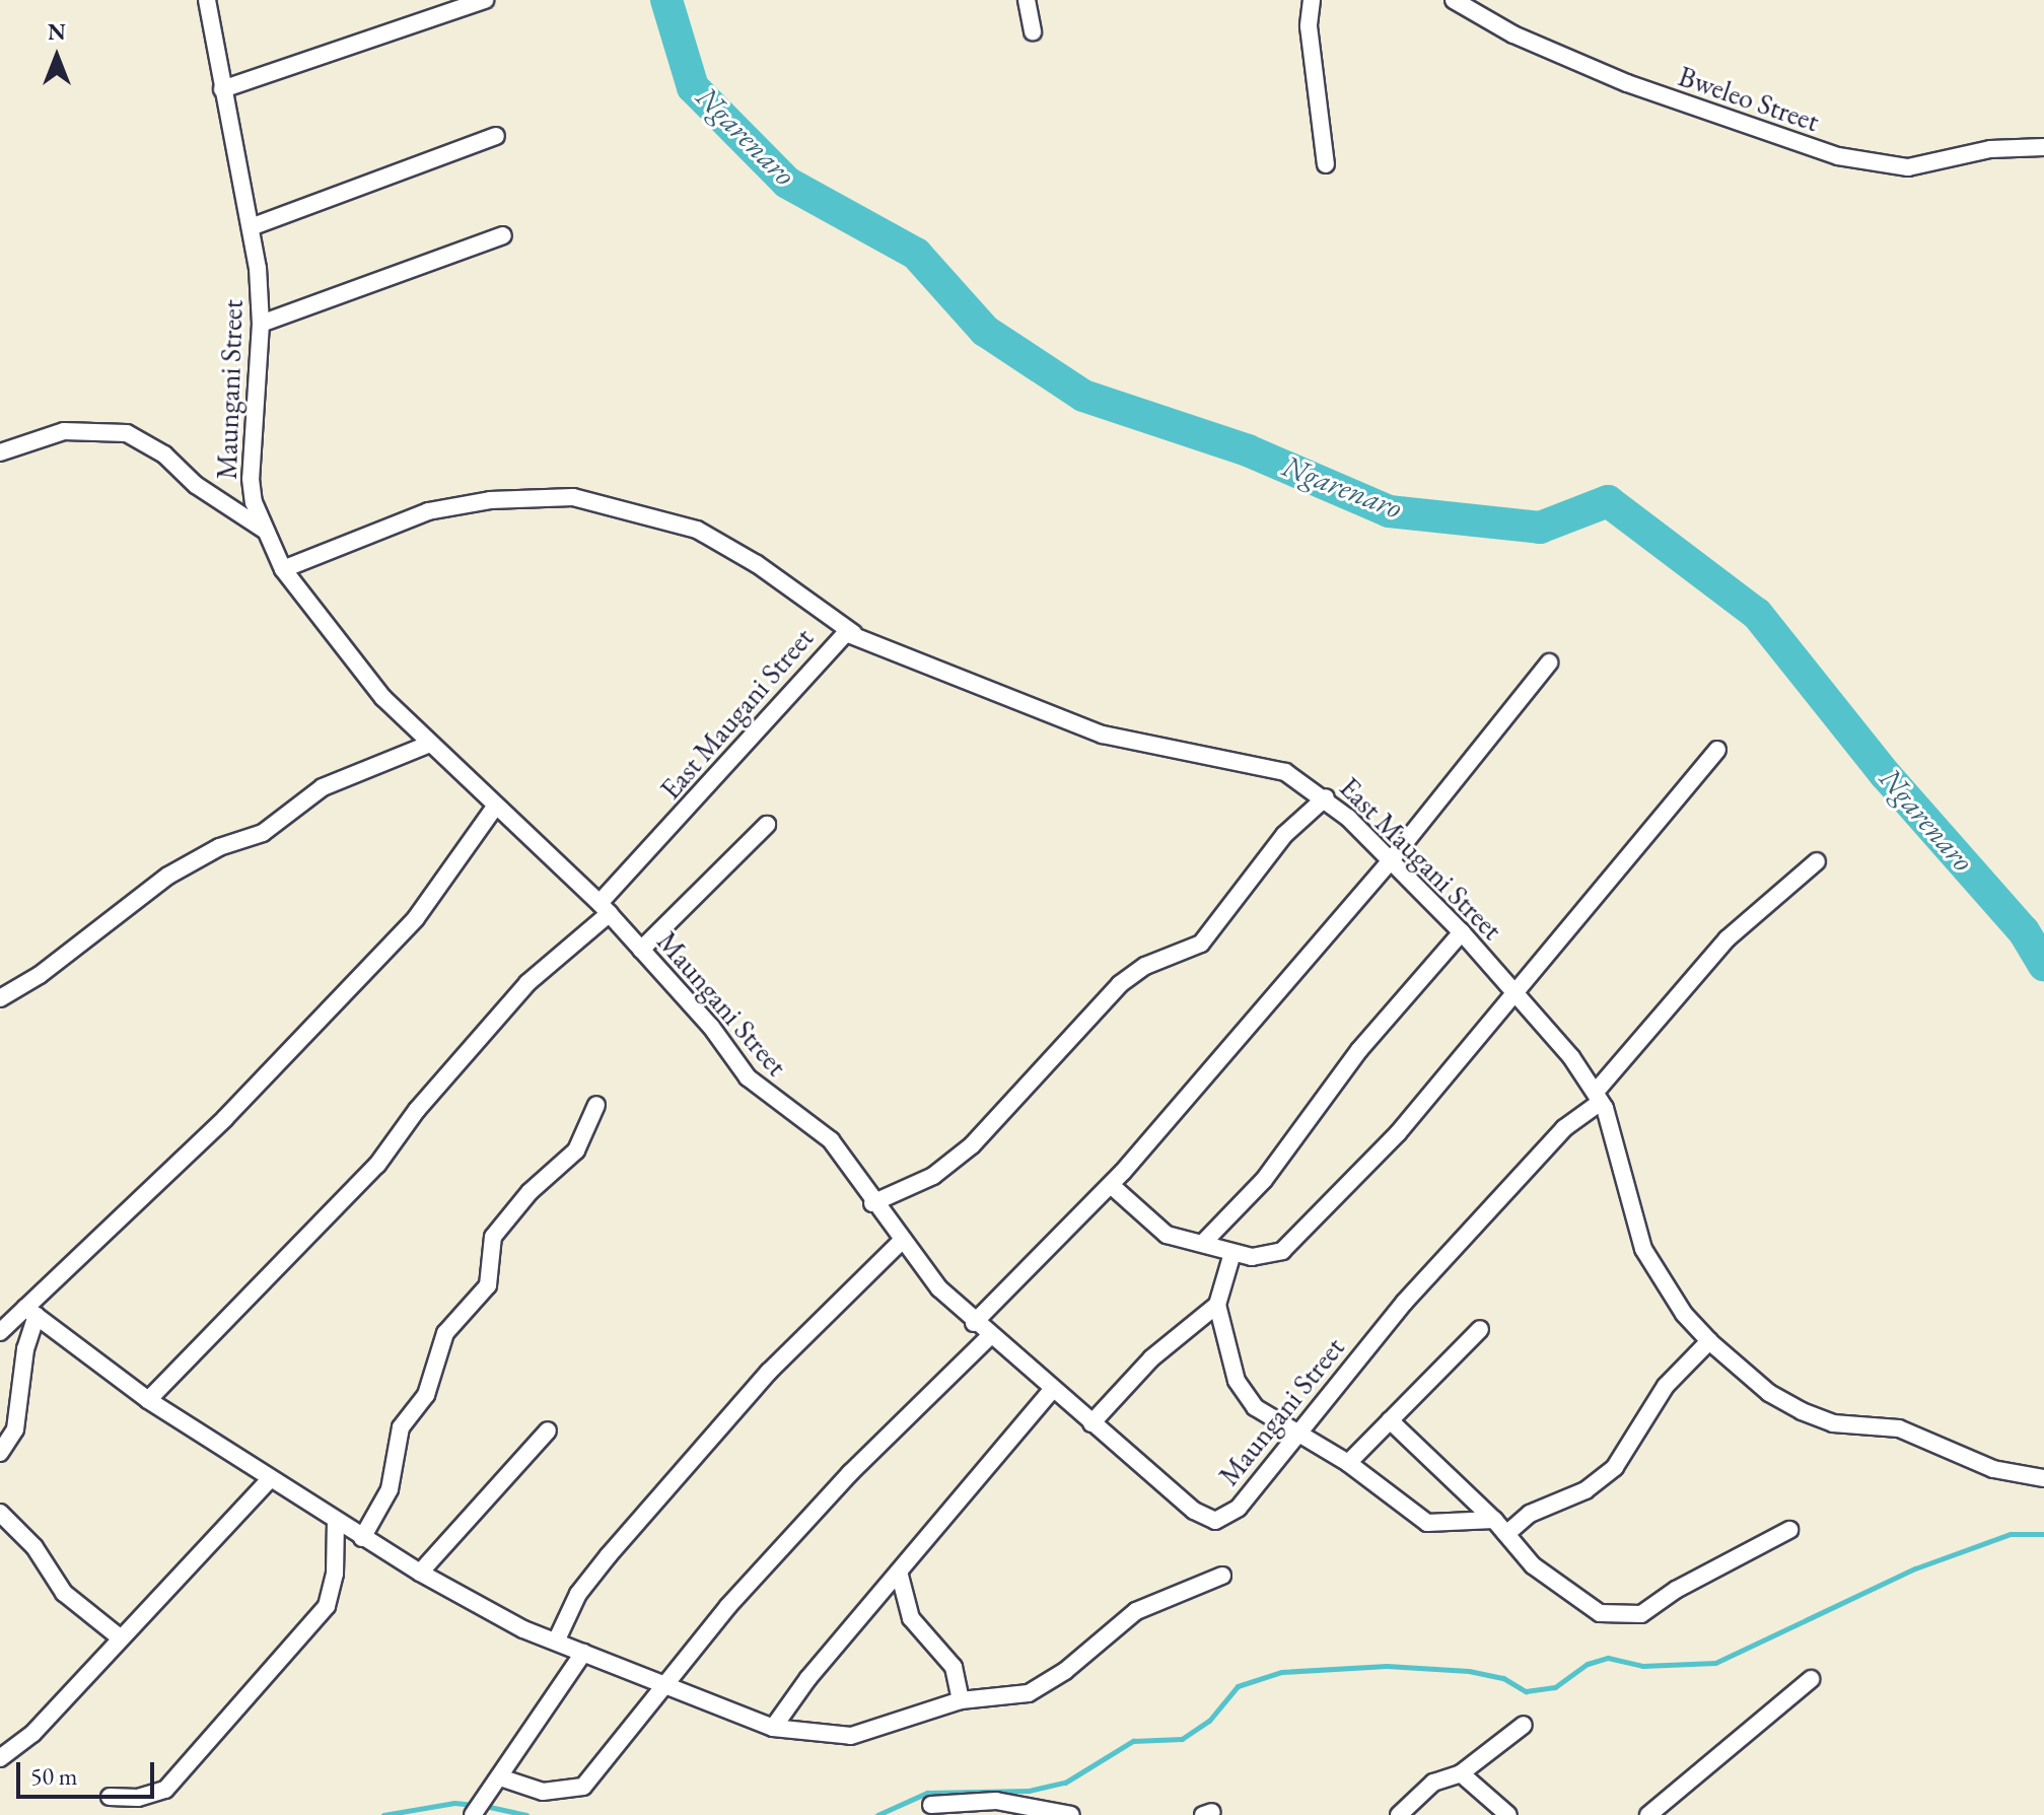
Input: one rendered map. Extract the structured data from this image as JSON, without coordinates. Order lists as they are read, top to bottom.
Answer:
{
  "streets": {
    "street": ["Bweleo Street", "Maungani Street", "East Maugani Street"]
  },
  "crossings": [
    ["Maungani Street", "East Maugani Street"]
  ],
  "water": ["Ngarenaro"],
  "scale_bar": "50 m",
  "north": "top"
}
